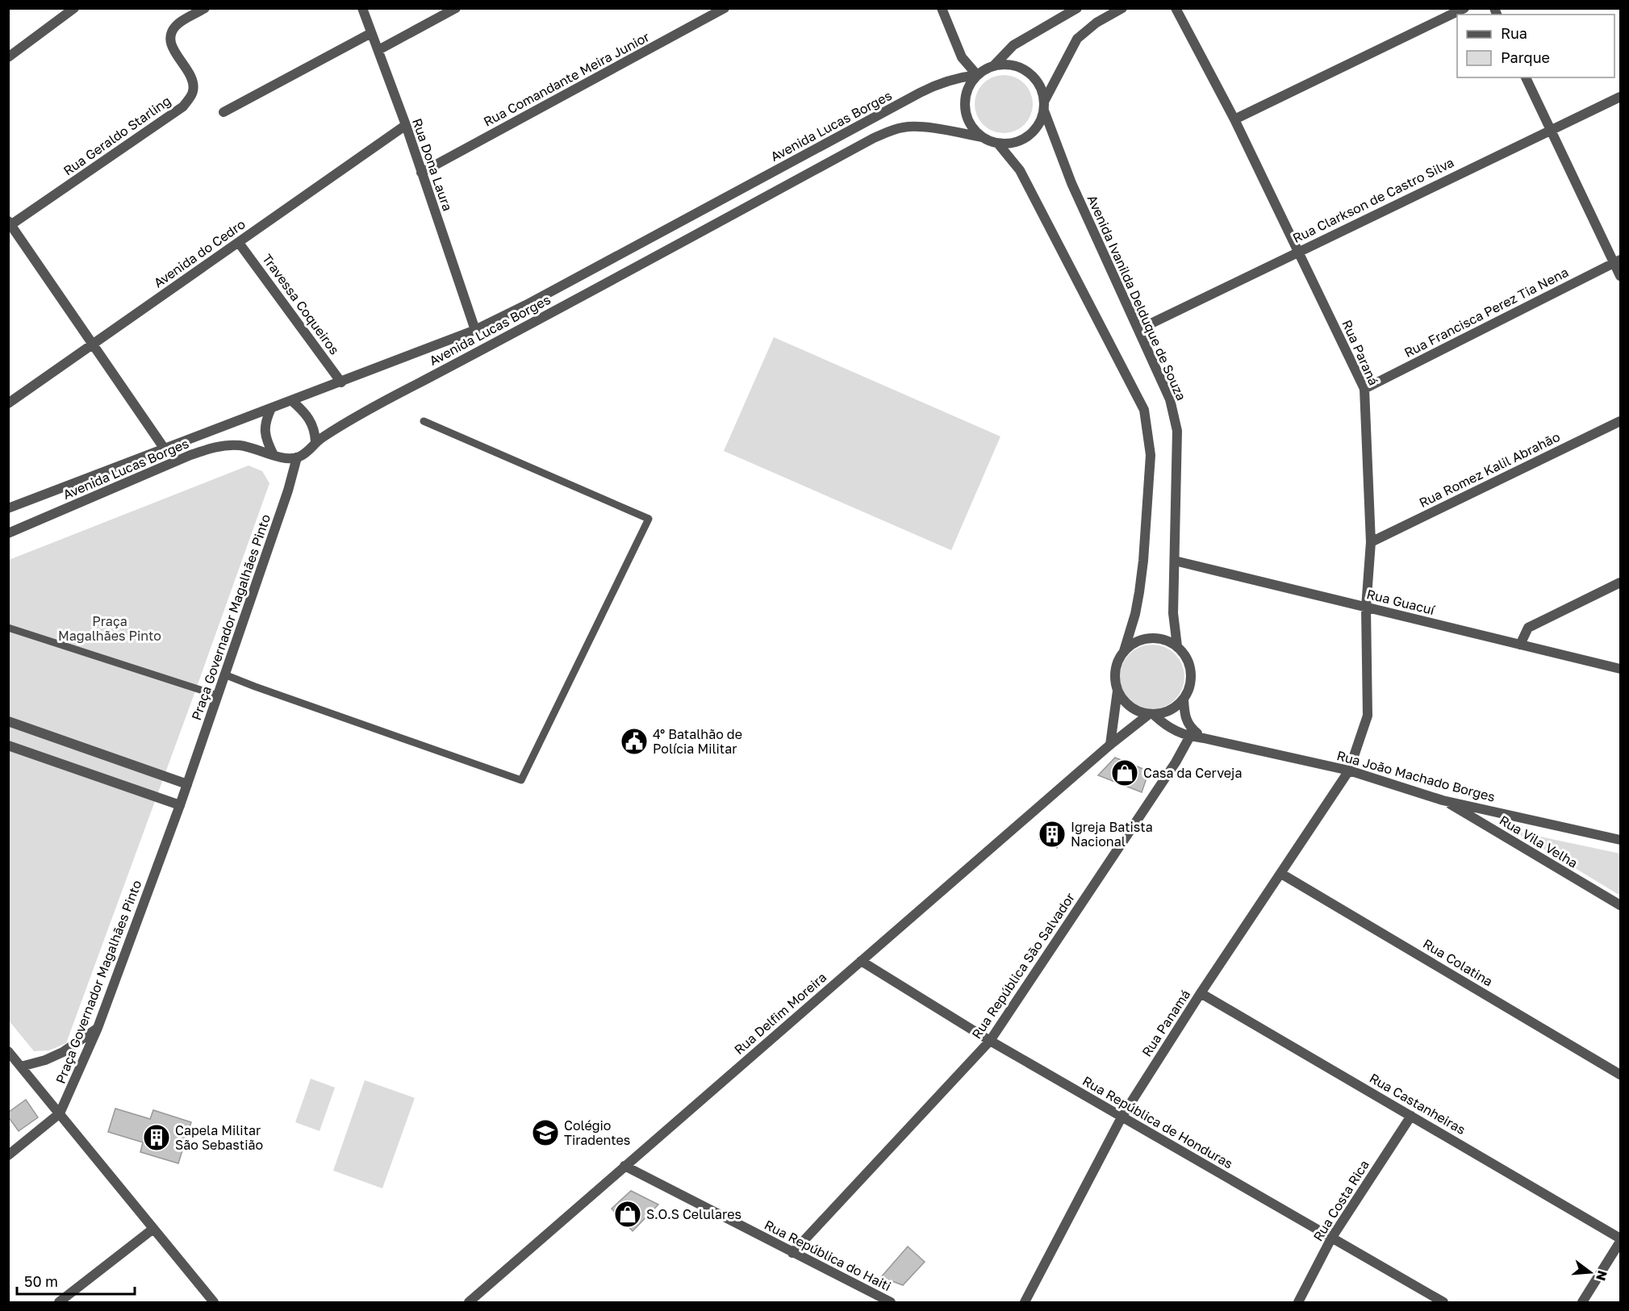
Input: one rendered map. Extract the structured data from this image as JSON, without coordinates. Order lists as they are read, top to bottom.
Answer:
{
  "streets": {
    "street": [
      "Rua Comandante Meira Junior",
      "Avenida Lucas Borges",
      "Rua Geraldo Starling",
      "Rua Dona Laura",
      "Rua Clarkson de Castro Silva",
      "Avenida do Cedro",
      "Avenida Ivanilda Delduque de Souza",
      "Travessa Coqueiros",
      "Rua Francisca Perez Tia Nena",
      "Rua Paraná",
      "Rua Romez Kalil Abrahão",
      "Rua Guacuí",
      "Praça Governador Magalhães Pinto",
      "Rua João Machado Borges",
      "Rua Vila Velha",
      "Rua Colatina",
      "Rua República São Salvador",
      "Rua Delfim Moreira",
      "Rua Panamá",
      "Rua Castanheiras",
      "Rua República de Honduras",
      "Rua Costa Rica",
      "Rua República do Haiti"
    ]
  },
  "crossings": [
    ["Rua Comandante Meira Junior", "Rua Dona Laura"],
    ["Avenida Lucas Borges", "Rua Dona Laura"],
    ["Avenida Lucas Borges", "Avenida Ivanilda Delduque de Souza"],
    ["Avenida Lucas Borges", "Travessa Coqueiros"],
    ["Avenida Lucas Borges", "Praça Governador Magalhães Pinto"],
    ["Rua Dona Laura", "Avenida do Cedro"],
    ["Rua Clarkson de Castro Silva", "Avenida Ivanilda Delduque de Souza"],
    ["Rua Clarkson de Castro Silva", "Rua Paraná"],
    ["Avenida do Cedro", "Travessa Coqueiros"],
    ["Avenida Ivanilda Delduque de Souza", "Rua Guacuí"],
    ["Avenida Ivanilda Delduque de Souza", "Rua João Machado Borges"],
    ["Avenida Ivanilda Delduque de Souza", "Rua Delfim Moreira"],
    ["Rua Francisca Perez Tia Nena", "Rua Paraná"],
    ["Rua Paraná", "Rua Romez Kalil Abrahão"],
    ["Rua Paraná", "Rua Guacuí"],
    ["Rua Paraná", "Rua João Machado Borges"],
    ["Rua Paraná", "Rua Panamá"],
    ["Rua João Machado Borges", "Rua Vila Velha"],
    ["Rua João Machado Borges", "Rua República São Salvador"],
    ["Rua João Machado Borges", "Rua Delfim Moreira"],
    ["Rua João Machado Borges", "Rua Panamá"],
    ["Rua Colatina", "Rua Panamá"],
    ["Rua República São Salvador", "Rua República de Honduras"],
    ["Rua República São Salvador", "Rua República do Haiti"],
    ["Rua Delfim Moreira", "Rua República de Honduras"],
    ["Rua Delfim Moreira", "Rua República do Haiti"],
    ["Rua Panamá", "Rua Castanheiras"],
    ["Rua Panamá", "Rua República de Honduras"],
    ["Rua Castanheiras", "Rua Costa Rica"],
    ["Rua República de Honduras", "Rua Costa Rica"]
  ],
  "parks": ["Praça Magalhães Pinto"],
  "places": {
    "public building": ["4° Batalhão de Polícia Militar"],
    "shop": ["Casa da Cerveja", "S.O.S Celulares"],
    "building": ["Igreja Batista Nacional", "Capela Militar São Sebastião"],
    "school or university": ["Colégio Tiradentes"]
  },
  "legend": ["Rua", "Parque"],
  "scale_bar": "50 m",
  "north": "right"
}
